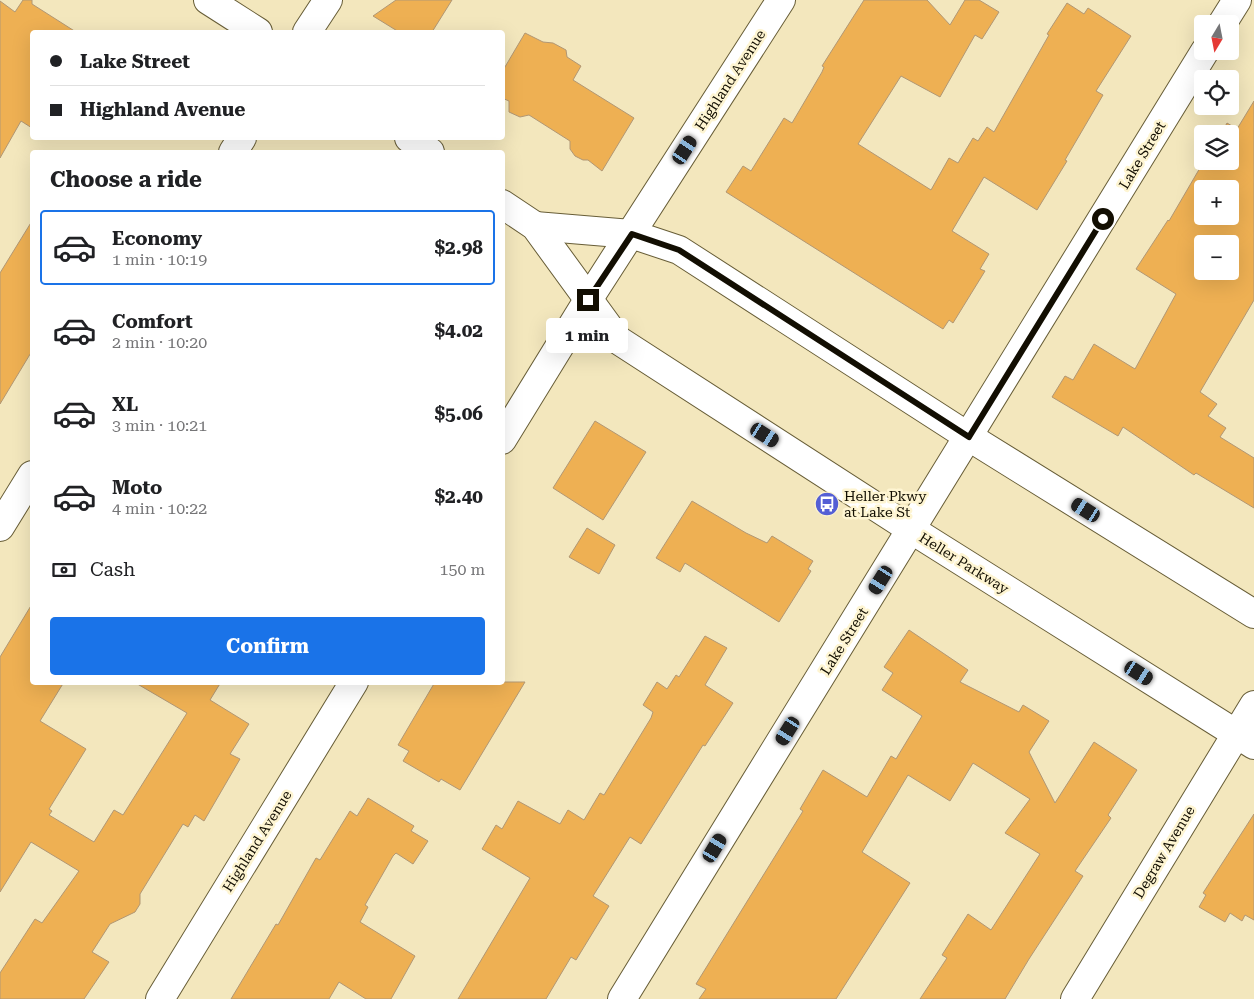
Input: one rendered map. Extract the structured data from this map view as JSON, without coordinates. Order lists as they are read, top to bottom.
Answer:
{
  "streets": {
    "street": [
      "Highland Avenue",
      "Lake Street",
      "Heller Parkway",
      "Degraw Avenue"
    ]
  },
  "crossings": [
    ["Highland Avenue", "Heller Parkway"],
    ["Lake Street", "Heller Parkway"],
    ["Heller Parkway", "Degraw Avenue"]
  ],
  "places": {
    "bus stop": ["Heller Pkwy at Lake St"]
  },
  "north": "bottom",
  "page": {
    "map_buttons": ["+", "−"],
    "banner": ["Lake Street", "Highland Avenue"],
    "heading": "Choose a ride",
    "list": [
      {
        "name": "Economy",
        "note": "1 min · 10:19",
        "value": "$2.98"
      },
      {
        "name": "Comfort",
        "note": "2 min · 10:20",
        "value": "$4.02"
      },
      {
        "name": "XL",
        "note": "3 min · 10:21",
        "value": "$5.06"
      },
      {
        "name": "Moto",
        "note": "4 min · 10:22",
        "value": "$2.40"
      }
    ],
    "bubble": "1 min",
    "pay": ["Cash", "150 m"],
    "buttons": "Confirm"
  }
}
